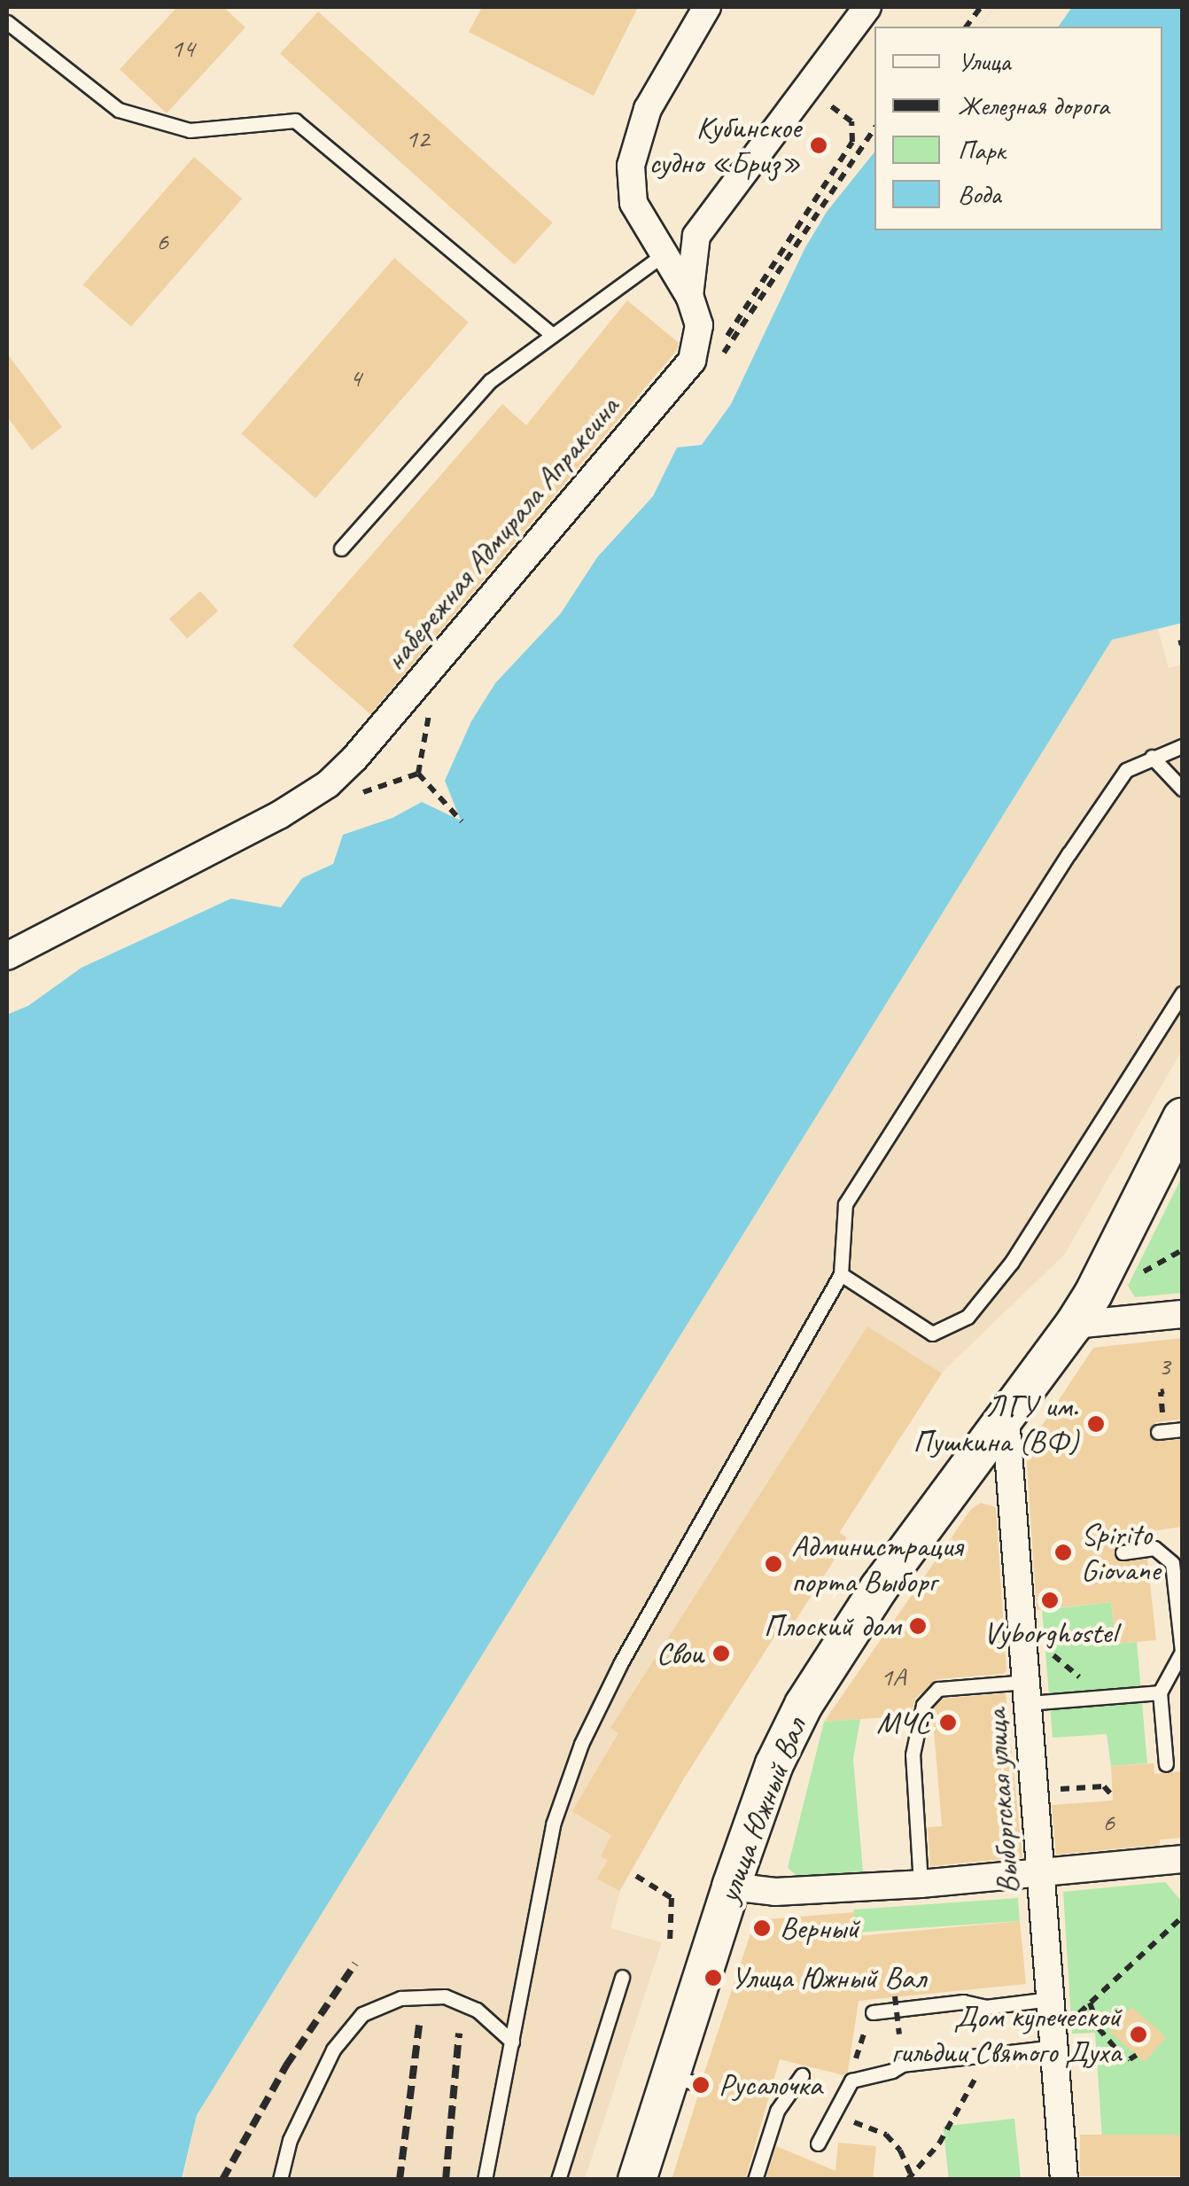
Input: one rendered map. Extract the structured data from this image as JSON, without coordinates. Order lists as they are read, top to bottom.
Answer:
{
  "streets": {
    "street": ["набережная Адмирала Апраксина", "Выборгская улица", "улица Южный Вал"]
  },
  "crossings": [
    ["Выборгская улица", "улица Южный Вал"]
  ],
  "places": [
    "Кубинское судно «Бриз»",
    "ЛГУ им. Пушкина (ВФ)",
    "Spirito Giovane",
    "Администрация порта Выборг",
    "Vyborghostel",
    "Плоский дом",
    "Свои",
    "МЧС",
    "Верный",
    "Улица Южный Вал",
    "Дом купеческой гильдии Святого Духа",
    "Русалочка"
  ],
  "house_numbers": [
    "14",
    "12",
    "6",
    "4",
    "3",
    "1А",
    "6"
  ],
  "legend": [
    "Улица",
    "Железная дорога",
    "Парк",
    "Вода"
  ]
}
